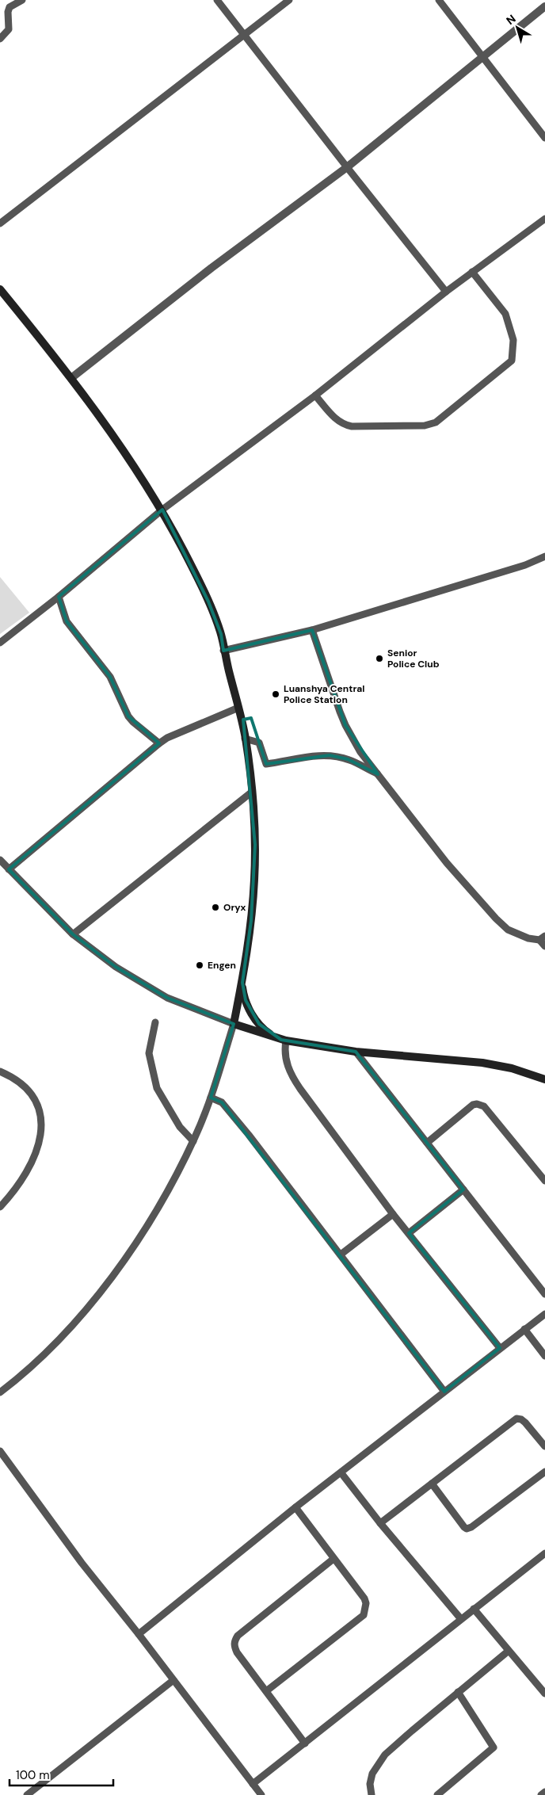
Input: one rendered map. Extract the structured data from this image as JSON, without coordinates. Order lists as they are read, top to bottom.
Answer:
{
  "places": [
    "Senior Police Club",
    "Luanshya Central Police Station",
    "Oryx",
    "Engen"
  ],
  "scale_bar": "100 m",
  "north": "top left"
}
